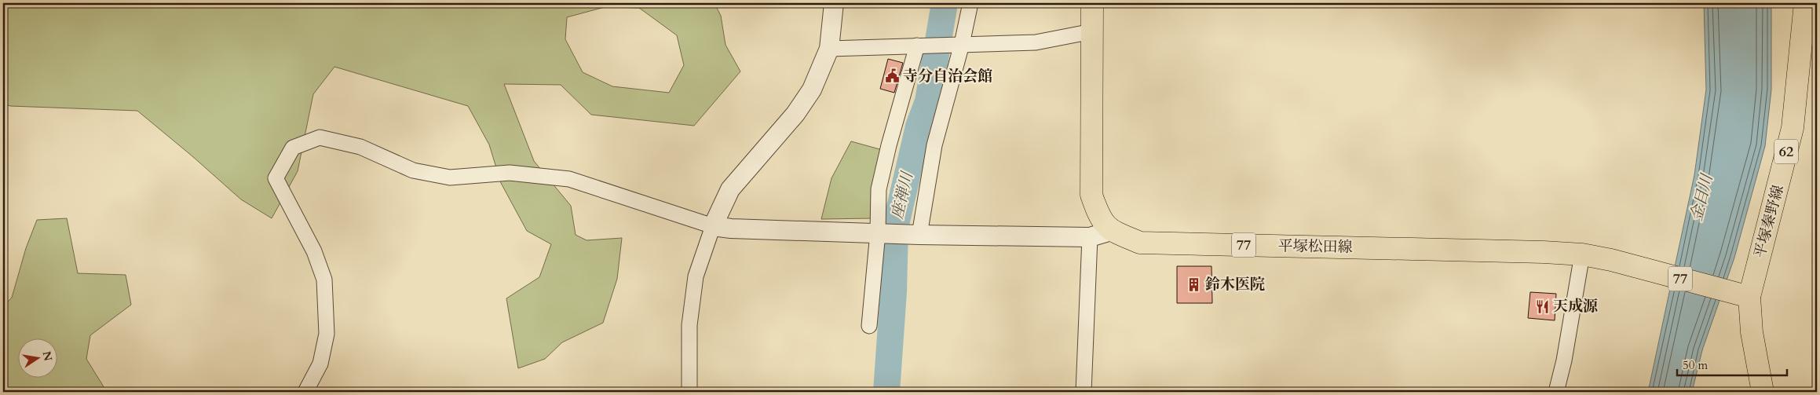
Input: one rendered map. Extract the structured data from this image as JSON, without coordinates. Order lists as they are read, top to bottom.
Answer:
{
  "streets": {
    "main road": [
      "62",
      "平塚秦野線",
      "77",
      "平塚松田線"
    ]
  },
  "crossings": [
    ["平塚秦野線", "平塚松田線"]
  ],
  "water": ["座禅川", "金目川"],
  "places": {
    "public building": ["寺分自治会館"],
    "building": ["鈴木医院"],
    "restaurant": ["天成源"]
  },
  "scale_bar": "50 m",
  "north": "right"
}
